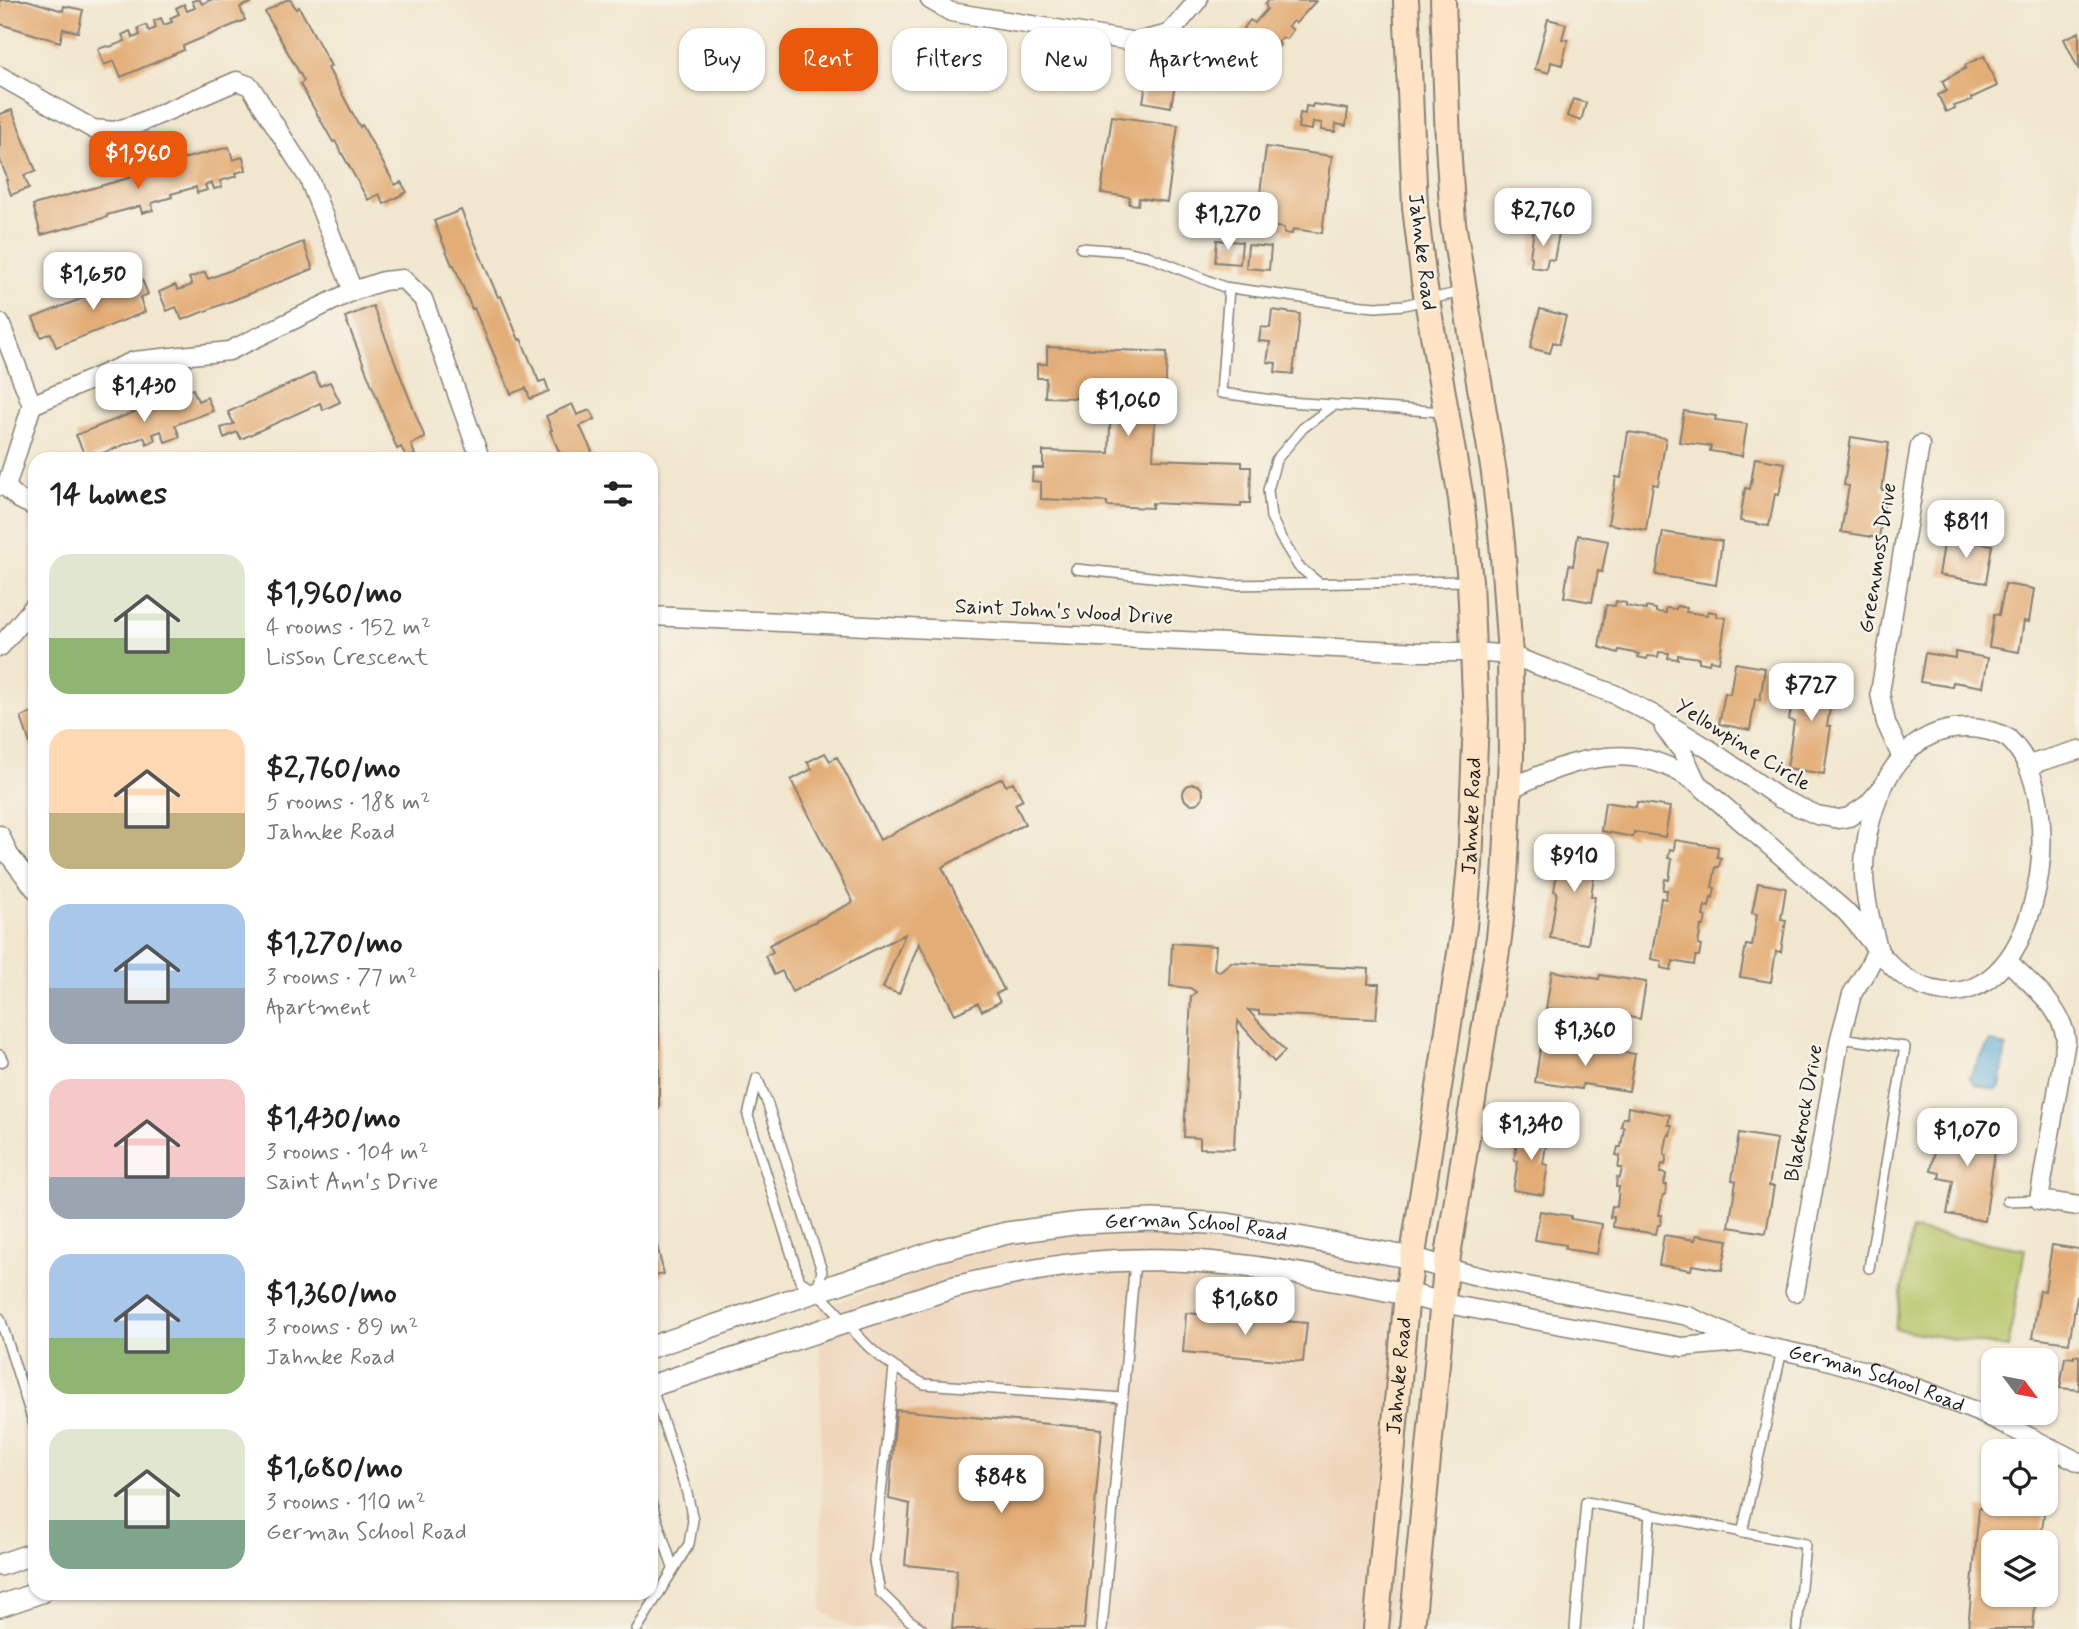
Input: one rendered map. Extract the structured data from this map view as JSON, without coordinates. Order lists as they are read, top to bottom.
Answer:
{
  "streets": {
    "main road": ["Jahnke Road"],
    "street": [
      "Greenmoss Drive",
      "Saint John's Wood Drive",
      "Yellowpine Circle",
      "Blackrock Drive",
      "German School Road"
    ]
  },
  "crossings": [
    ["Jahnke Road", "Saint John's Wood Drive"],
    ["Jahnke Road", "Yellowpine Circle"],
    ["Jahnke Road", "German School Road"],
    ["Greenmoss Drive", "Yellowpine Circle"],
    ["Greenmoss Drive", "Blackrock Drive"],
    ["Saint John's Wood Drive", "Yellowpine Circle"],
    ["Yellowpine Circle", "Blackrock Drive"]
  ],
  "north": "bottom right",
  "page": {
    "chip": [
      "Buy",
      "Rent",
      "Filters",
      "New",
      "Apartment"
    ],
    "price": [
      "$1,960",
      "$2,760",
      "$1,270",
      "$1,650",
      "$1,430",
      "$1,060",
      "$811",
      "$727",
      "$910",
      "$1,360",
      "$1,340",
      "$1,070",
      "$1,680",
      "$848"
    ],
    "heading": "14 homes",
    "list": [
      {
        "name": "$1,960/mo",
        "note": "4 rooms · 152 m² · Lisson Crescent"
      },
      {
        "name": "$2,760/mo",
        "note": "5 rooms · 188 m² · Jahnke Road"
      },
      {
        "name": "$1,270/mo",
        "note": "3 rooms · 77 m² · Apartment"
      },
      {
        "name": "$1,430/mo",
        "note": "3 rooms · 104 m² · Saint Ann's Drive"
      },
      {
        "name": "$1,360/mo",
        "note": "3 rooms · 89 m² · Jahnke Road"
      },
      {
        "name": "$1,680/mo",
        "note": "3 rooms · 110 m² · German School Road"
      }
    ]
  }
}
